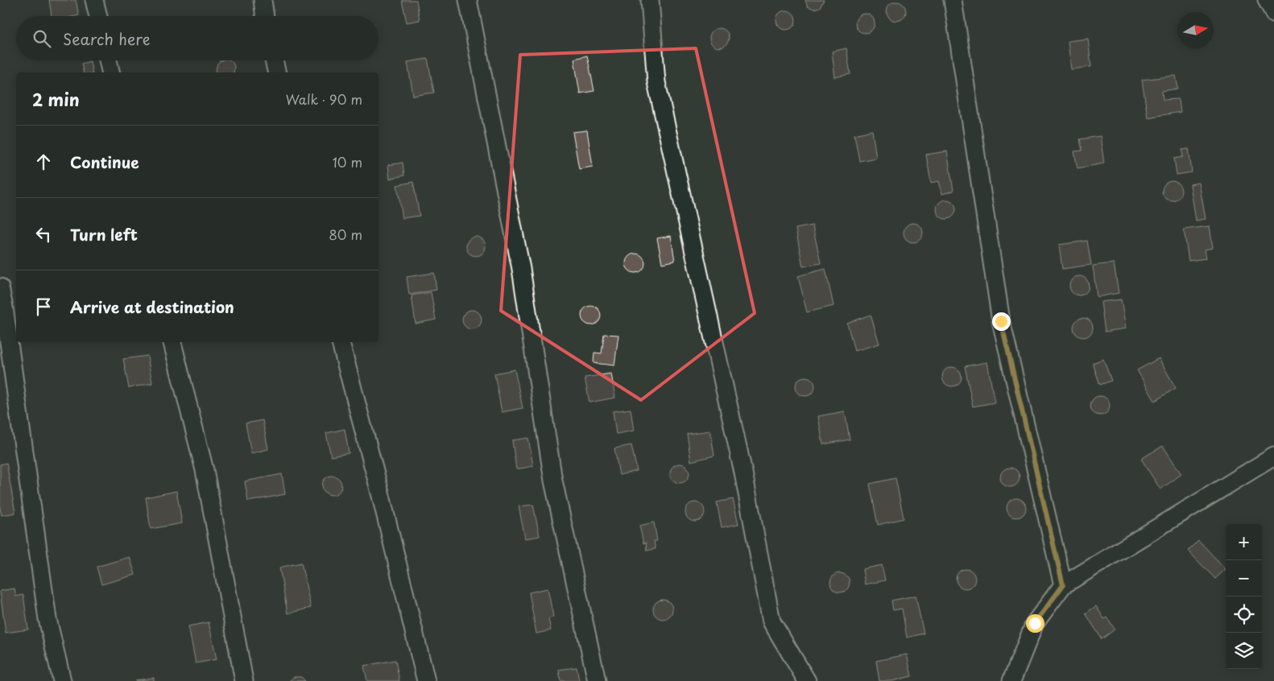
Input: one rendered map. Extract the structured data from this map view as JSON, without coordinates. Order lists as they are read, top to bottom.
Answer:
{
  "north": "right",
  "page": {
    "search": "Search here",
    "heading": ["2 min", "Walk · 90 m"],
    "list": [
      ["Continue", "10 m"],
      ["Turn left", "80 m"],
      "Arrive at destination"
    ],
    "map_buttons": ["+", "−"]
  }
}
